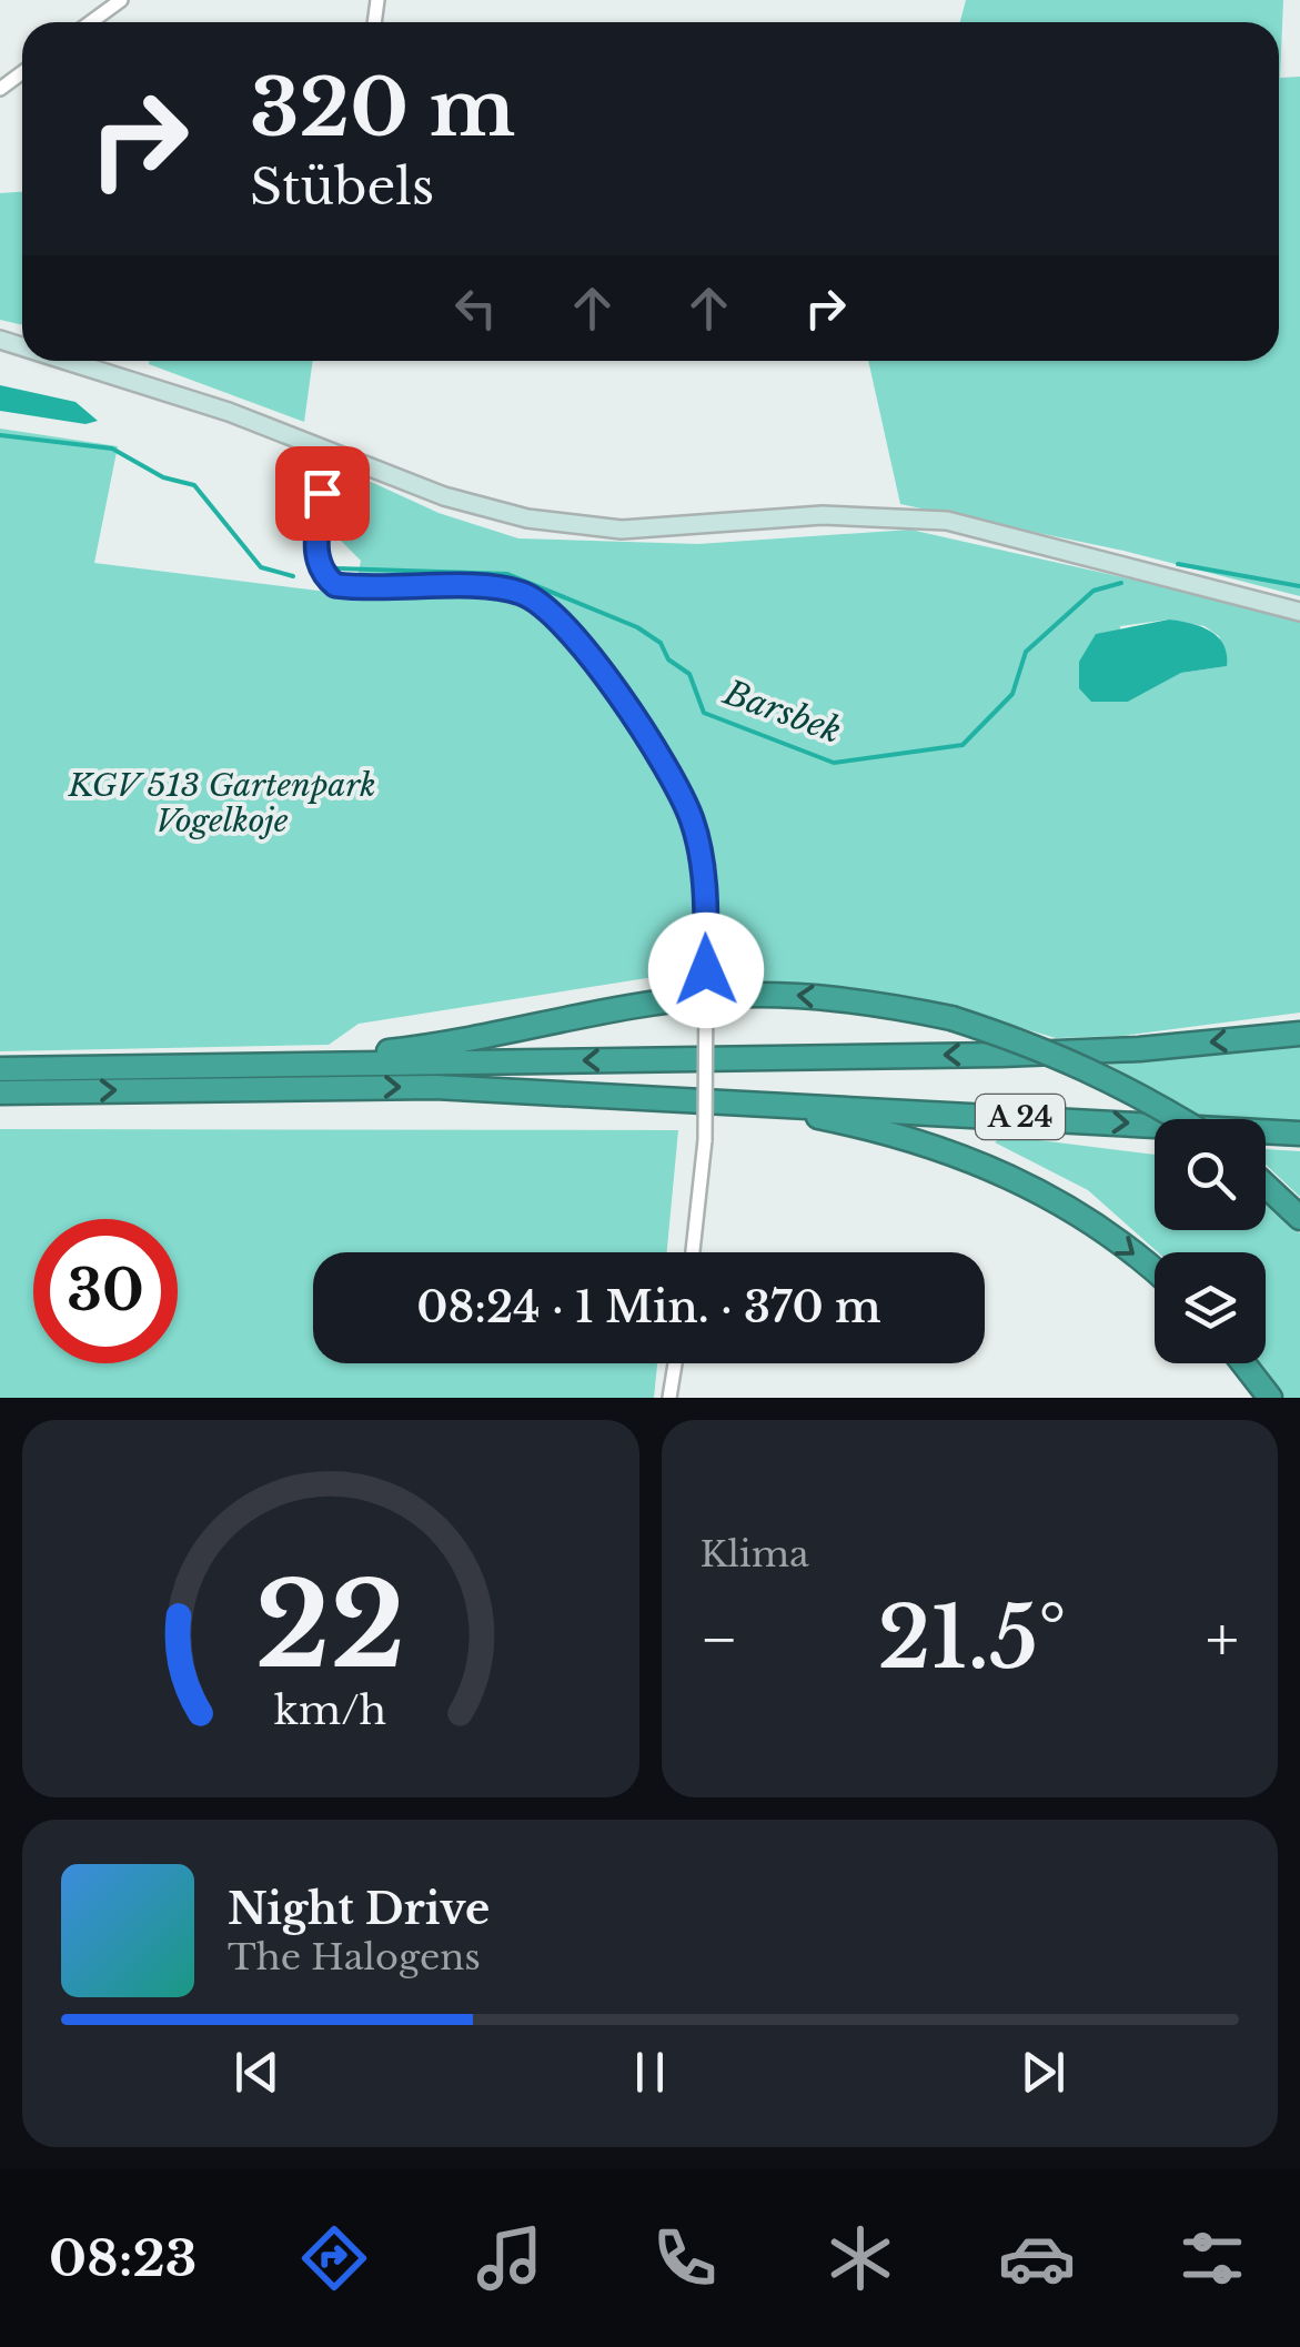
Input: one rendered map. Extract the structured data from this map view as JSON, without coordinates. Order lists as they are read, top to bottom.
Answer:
{
  "streets": {
    "highway": ["A 24"]
  },
  "water": ["Barsbek"],
  "parks": ["KGV 513 Gartenpark Vogelkoje"],
  "page": {
    "turn": ["320 m", "Stübels"],
    "limit": "30",
    "trip": "08:24 · 1 Min. · 370 m",
    "tile": "Klima",
    "heat": ["−", "21.5°", "+"],
    "song": ["Night Drive", "The Halogens"],
    "tabs": "08:23",
    "gauge": ["22", "km/h"]
  }
}
